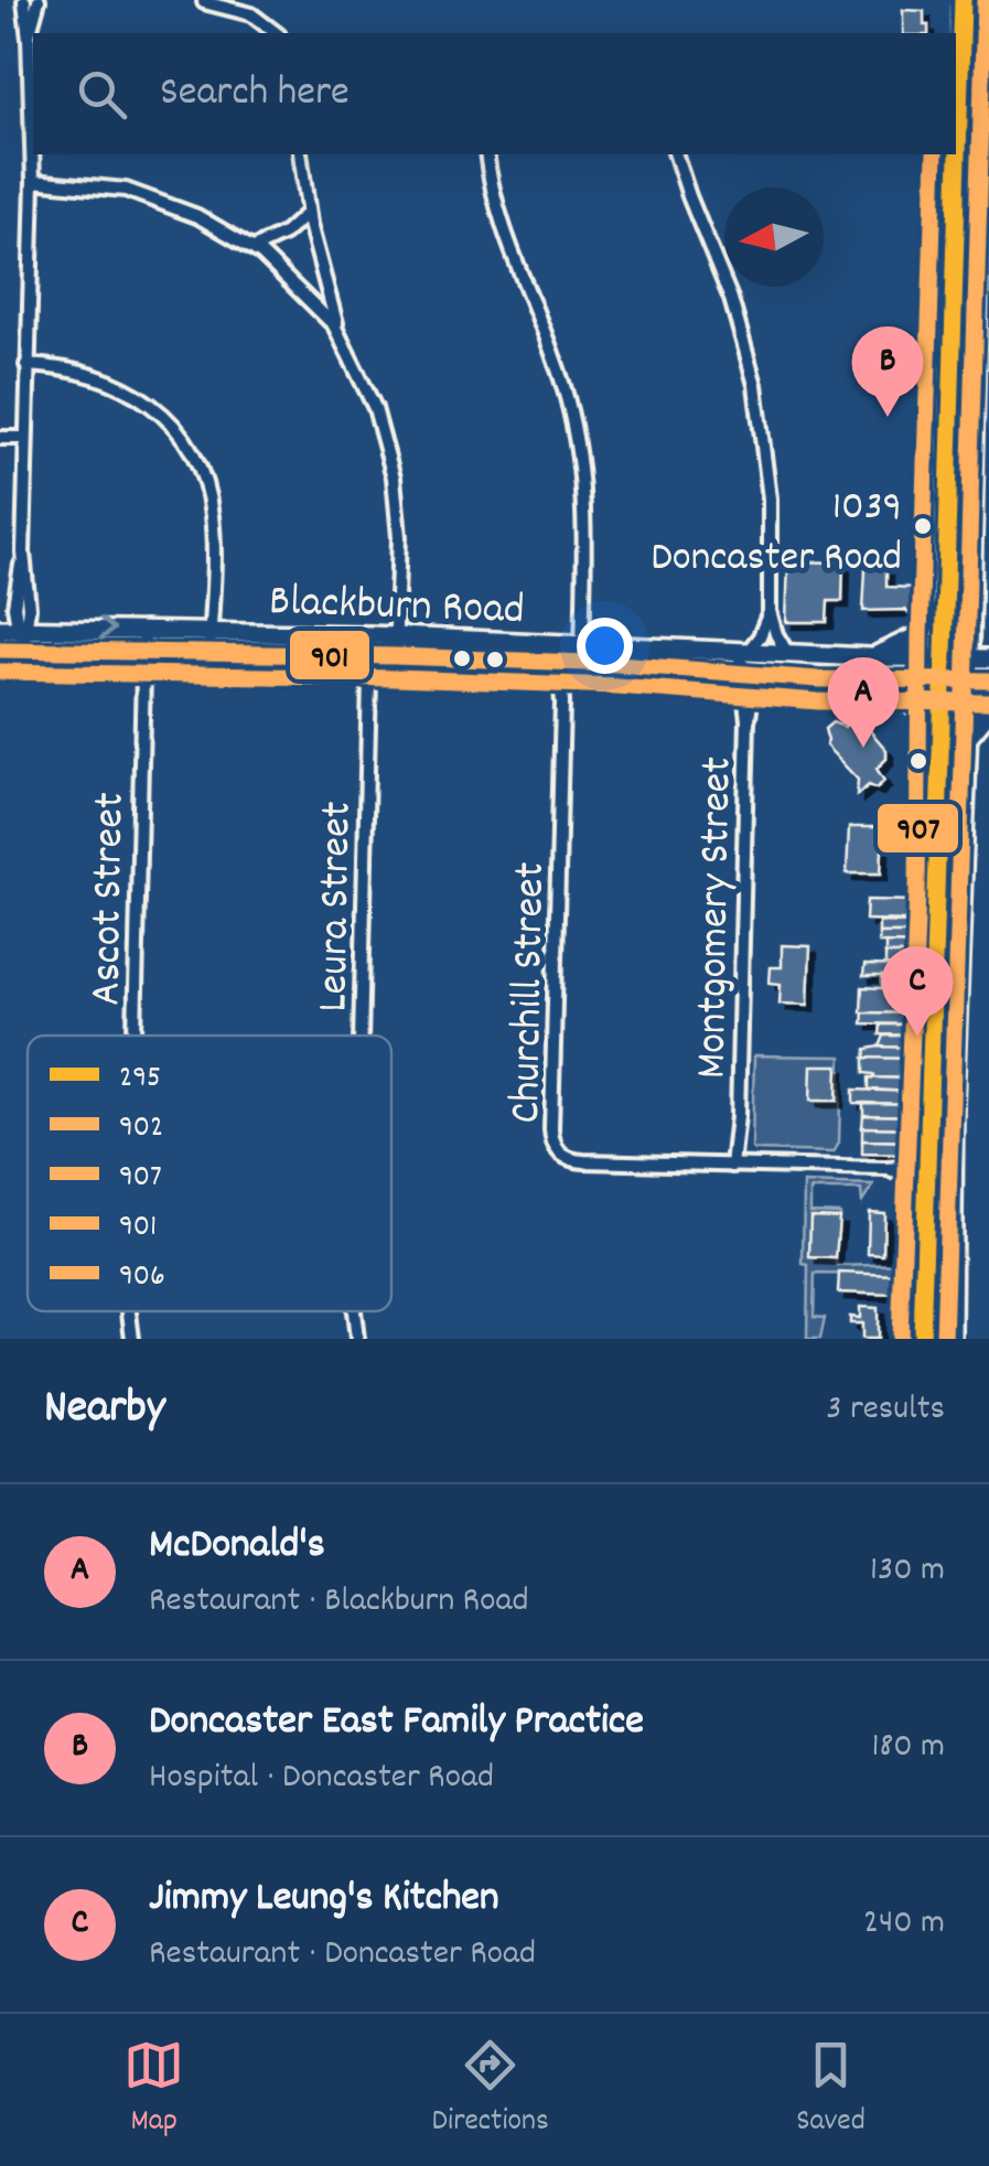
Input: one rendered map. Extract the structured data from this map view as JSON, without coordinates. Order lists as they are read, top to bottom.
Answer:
{
  "streets": {
    "main road": ["Blackburn Road"],
    "street": [
      "Ascot Street",
      "Leura Street",
      "Montgomery Street",
      "Churchill Street"
    ]
  },
  "crossings": [
    ["Blackburn Road", "Ascot Street"],
    ["Blackburn Road", "Leura Street"],
    ["Blackburn Road", "Montgomery Street"],
    ["Blackburn Road", "Churchill Street"],
    ["Montgomery Street", "Churchill Street"]
  ],
  "places": ["1039 Doncaster Road"],
  "lines": [
    "transit line 295",
    "transit line 902",
    "transit line 907",
    "transit line 901",
    "transit line 906"
  ],
  "legend": [
    "295",
    "902",
    "907",
    "901",
    "906"
  ],
  "north": "left",
  "page": {
    "search": "Search here",
    "pins": ["B", "A", "C"],
    "heading": ["Nearby", "3 results"],
    "list": [
      {
        "mark": "A",
        "name": "McDonald's",
        "note": "Restaurant · Blackburn Road",
        "value": "130 m"
      },
      {
        "mark": "B",
        "name": "Doncaster East Family Practice",
        "note": "Hospital · Doncaster Road",
        "value": "180 m"
      },
      {
        "mark": "C",
        "name": "Jimmy Leung's Kitchen",
        "note": "Restaurant · Doncaster Road",
        "value": "240 m"
      }
    ],
    "nav": ["Map", "Directions", "Saved"]
  }
}
